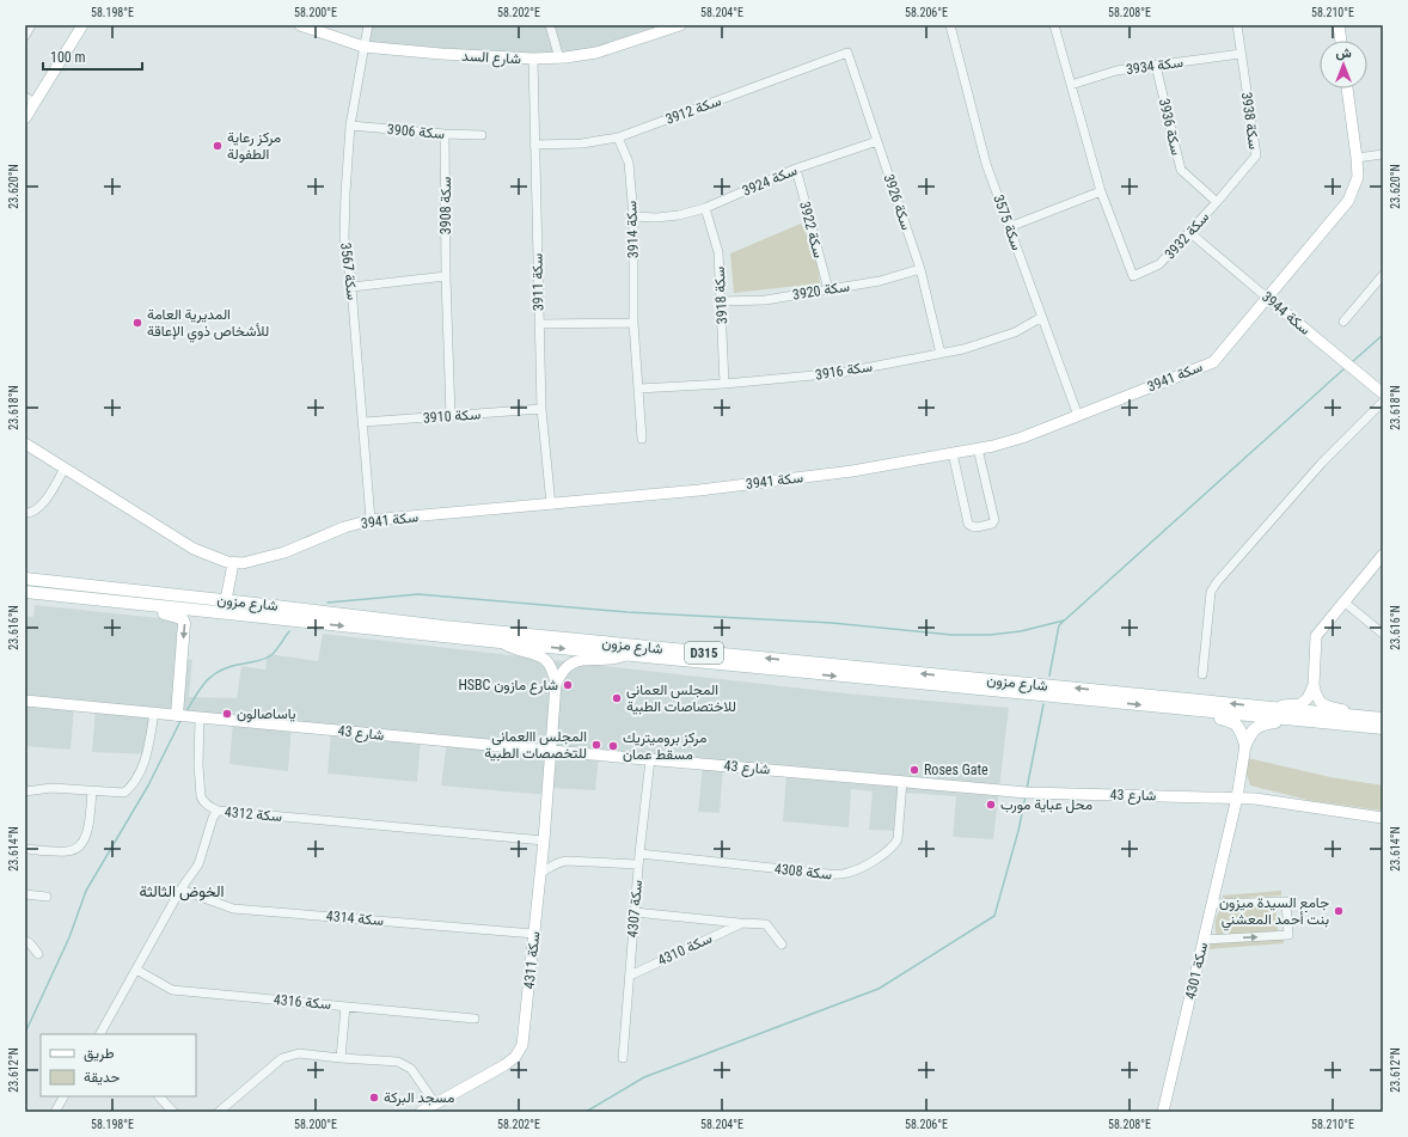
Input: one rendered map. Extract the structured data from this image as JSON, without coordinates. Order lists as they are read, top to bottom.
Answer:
{
  "streets": {
    "main road": ["شارع مزون", "D315"],
    "street": [
      "شارع السد",
      "سكة 3934",
      "سكة 3912",
      "سكة 3938",
      "سكة 3936",
      "سكة 3906",
      "سكة 3924",
      "سكة 3926",
      "سكة 3908",
      "سكة 3575",
      "سكة 3914",
      "سكة 3922",
      "سكة 3932",
      "سكة 3567",
      "سكة 3911",
      "سكة 3920",
      "سكة 3918",
      "سكة 3944",
      "سكة 3916",
      "سكة 3941",
      "سكة 3910",
      "شارع 43",
      "سكة 4312",
      "سكة 4308",
      "سكة 4307",
      "سكة 4314",
      "سكة 4310",
      "سكة 4311",
      "سكة 4301",
      "سكة 4316"
    ]
  },
  "crossings": [
    ["شارع السد", "سكة 3567"],
    ["شارع السد", "سكة 3911"],
    ["سكة 3934", "سكة 3938"],
    ["سكة 3934", "سكة 3936"],
    ["سكة 3934", "سكة 3932"],
    ["سكة 3912", "سكة 3926"],
    ["سكة 3912", "سكة 3914"],
    ["سكة 3912", "سكة 3911"],
    ["سكة 3938", "سكة 3936"],
    ["سكة 3938", "سكة 3932"],
    ["سكة 3936", "سكة 3932"],
    ["سكة 3906", "سكة 3908"],
    ["سكة 3906", "سكة 3567"],
    ["سكة 3924", "سكة 3926"],
    ["سكة 3924", "سكة 3914"],
    ["سكة 3924", "سكة 3922"],
    ["سكة 3924", "سكة 3918"],
    ["سكة 3926", "سكة 3920"],
    ["سكة 3926", "سكة 3916"],
    ["سكة 3908", "سكة 3910"],
    ["سكة 3575", "سكة 3916"],
    ["سكة 3575", "سكة 3941"],
    ["سكة 3914", "سكة 3916"],
    ["سكة 3922", "سكة 3920"],
    ["سكة 3932", "سكة 3944"],
    ["سكة 3567", "سكة 3941"],
    ["سكة 3567", "سكة 3910"],
    ["سكة 3911", "سكة 3941"],
    ["سكة 3911", "سكة 3910"],
    ["سكة 3920", "سكة 3918"],
    ["سكة 3918", "سكة 3916"],
    ["سكة 3944", "سكة 3941"],
    ["شارع 43", "سكة 4308"],
    ["شارع 43", "سكة 4307"],
    ["شارع 43", "سكة 4311"],
    ["شارع 43", "سكة 4301"],
    ["سكة 4312", "سكة 4314"],
    ["سكة 4312", "سكة 4311"],
    ["سكة 4312", "سكة 4316"],
    ["سكة 4308", "سكة 4307"],
    ["سكة 4307", "سكة 4310"],
    ["سكة 4314", "سكة 4311"]
  ],
  "districts": ["الخوض الثالثة"],
  "places": [
    "مركز رعاية الطفولة",
    "المديرية العامة للأشخاص ذوي الإعاقة",
    "HSBC شارع مازون",
    "المجلس العماني للاختصاصات الطبية",
    "ياساصالون",
    "المجلس االعمانى للتخصصات الطبية",
    "مركز بروميتريك مسقط عمان",
    "Roses Gate",
    "محل عباية مورب",
    "جامع السيدة ميزون بنت أحمد المعشني",
    "مسجد البركة"
  ],
  "legend": ["طريق", "حديقة"],
  "scale_bar": "100 m",
  "north": "top",
  "coordinates": [
    "58.198°E",
    "58.200°E",
    "58.202°E",
    "58.204°E",
    "58.206°E",
    "58.208°E",
    "58.210°E",
    "23.620°N",
    "23.618°N",
    "23.616°N",
    "23.614°N",
    "23.612°N"
  ]
}
